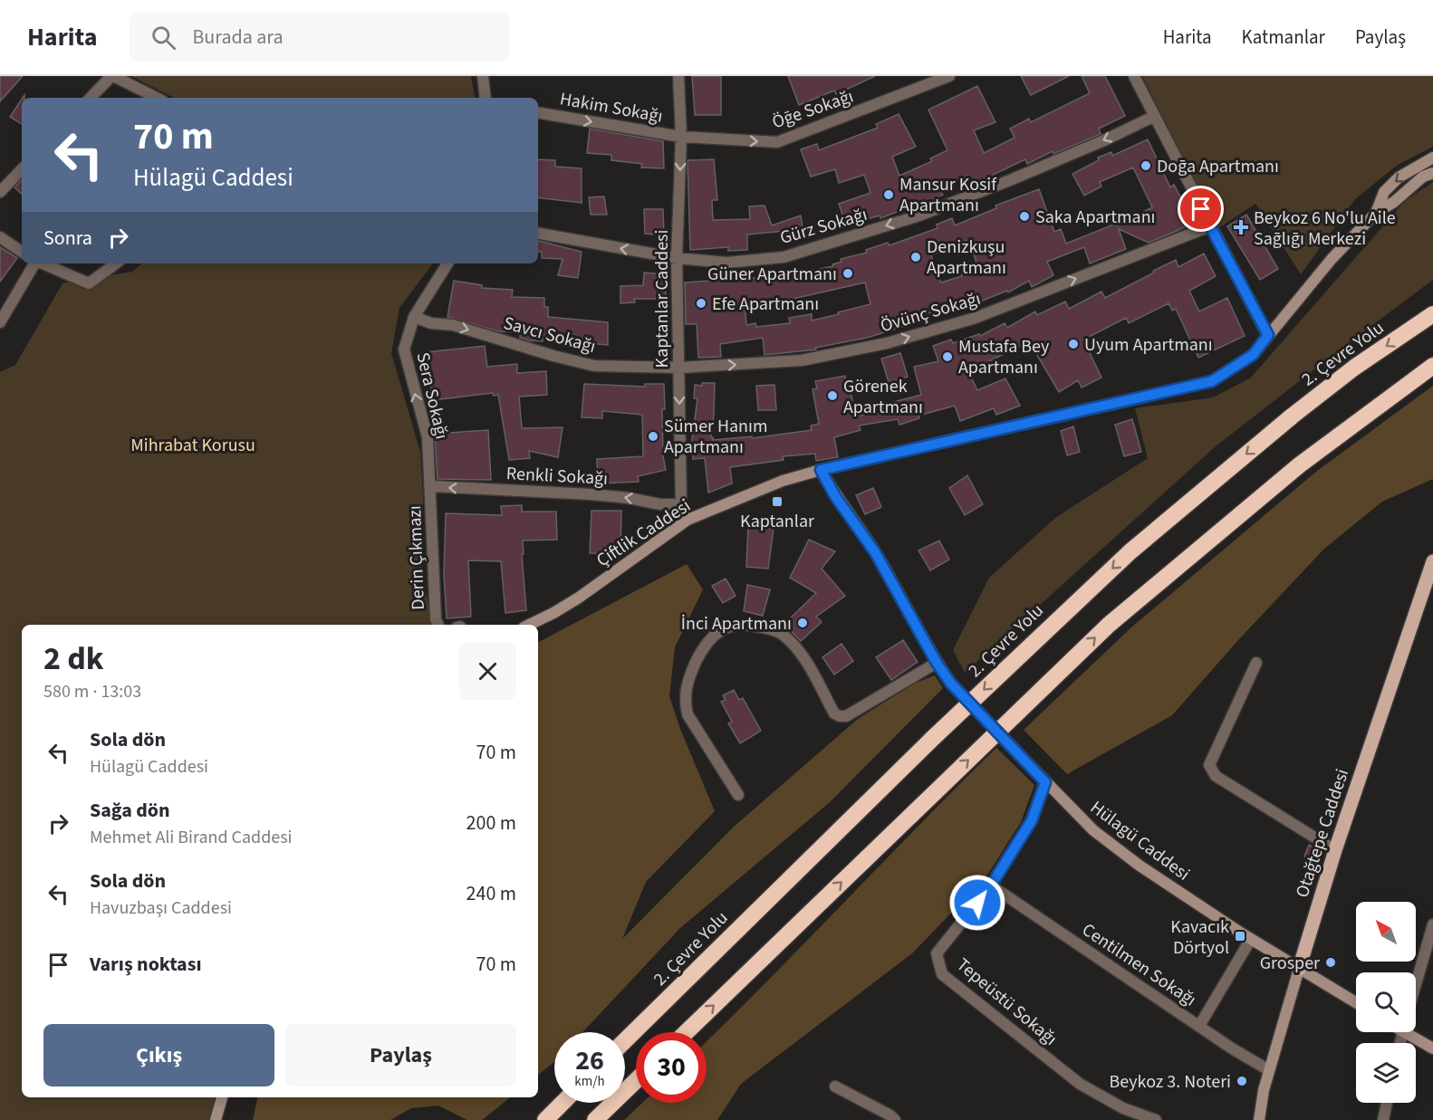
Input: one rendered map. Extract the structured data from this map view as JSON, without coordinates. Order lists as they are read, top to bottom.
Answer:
{
  "streets": {
    "highway": ["2. Çevre Yolu"],
    "main road": ["Çiftlik Caddesi", "Otağtepe Caddesi", "Hülagü Caddesi"],
    "street": [
      "Hakim Sokağı",
      "Öḡe Sokağı",
      "Gürz Sokağı",
      "Kaptanlar Caddesi",
      "Övünç Sokağı",
      "Savcı Sokağı",
      "Sera Sokağı",
      "Renkli Sokağı",
      "Derin Çıkmazı",
      "Centilmen Sokağı",
      "Tepeüstü Sokağı"
    ]
  },
  "crossings": [
    ["Hakim Sokağı", "Öḡe Sokağı"],
    ["Hakim Sokağı", "Kaptanlar Caddesi"],
    ["Öḡe Sokağı", "Kaptanlar Caddesi"],
    ["Gürz Sokağı", "Kaptanlar Caddesi"],
    ["Kaptanlar Caddesi", "Övünç Sokağı"],
    ["Kaptanlar Caddesi", "Savcı Sokağı"],
    ["Kaptanlar Caddesi", "Renkli Sokağı"],
    ["Kaptanlar Caddesi", "Çiftlik Caddesi"],
    ["Övünç Sokağı", "Savcı Sokağı"],
    ["Savcı Sokağı", "Sera Sokağı"],
    ["Sera Sokağı", "Renkli Sokağı"],
    ["Sera Sokağı", "Derin Çıkmazı"],
    ["Renkli Sokağı", "Derin Çıkmazı"],
    ["Çiftlik Caddesi", "Hülagü Caddesi"],
    ["Otağtepe Caddesi", "Hülagü Caddesi"],
    ["Otağtepe Caddesi", "Centilmen Sokağı"],
    ["Hülagü Caddesi", "Tepeüstü Sokağı"],
    ["Centilmen Sokağı", "Tepeüstü Sokağı"]
  ],
  "one_way": [
    "Hakim Sokağı",
    "Öḡe Sokağı",
    "Gürz Sokağı",
    "Kaptanlar Caddesi",
    "Övünç Sokağı",
    "Savcı Sokağı",
    "Sera Sokağı",
    "Renkli Sokağı"
  ],
  "parks": ["Mihrabat Korusu"],
  "places": {
    "other": [
      "Doḡa Apartmanı",
      "Mansur Kosif Apartmanı",
      "Saka Apartmanı",
      "Denizkuşu Apartmanı",
      "Güner Apartmanı",
      "Efe Apartmanı",
      "Uyum Apartmanı",
      "Mustafa Bey Apartmanı",
      "Görenek Apartmanı",
      "Sümer Hanım Apartmanı",
      "İnci Apartmanı",
      "Grosper",
      "Beykoz 3. Noteri"
    ],
    "health": ["Beykoz 6 No'lu Aile Saḡlıḡı Merkezi"],
    "transit": ["Kaptanlar", "Kavacık Dörtyol"]
  },
  "north": "top left",
  "page": {
    "header": "Harita",
    "search": "Burada ara",
    "nav": ["Harita", "Katmanlar", "Paylaş"],
    "turn": ["70 m", "Hülagü Caddesi"],
    "then": "Sonra",
    "heading": ["2 dk", "580 m · 13:03"],
    "list": [
      {
        "name": "Sola dön",
        "note": "Hülagü Caddesi",
        "value": "70 m"
      },
      {
        "name": "Sağa dön",
        "note": "Mehmet Ali Birand Caddesi",
        "value": "200 m"
      },
      {
        "name": "Sola dön",
        "note": "Havuzbaşı Caddesi",
        "value": "240 m"
      },
      {
        "name": "Varış noktası",
        "value": "70 m"
      }
    ],
    "buttons": ["Çıkış", "Paylaş"],
    "speed": "26 km/h",
    "limit": "30"
  }
}
